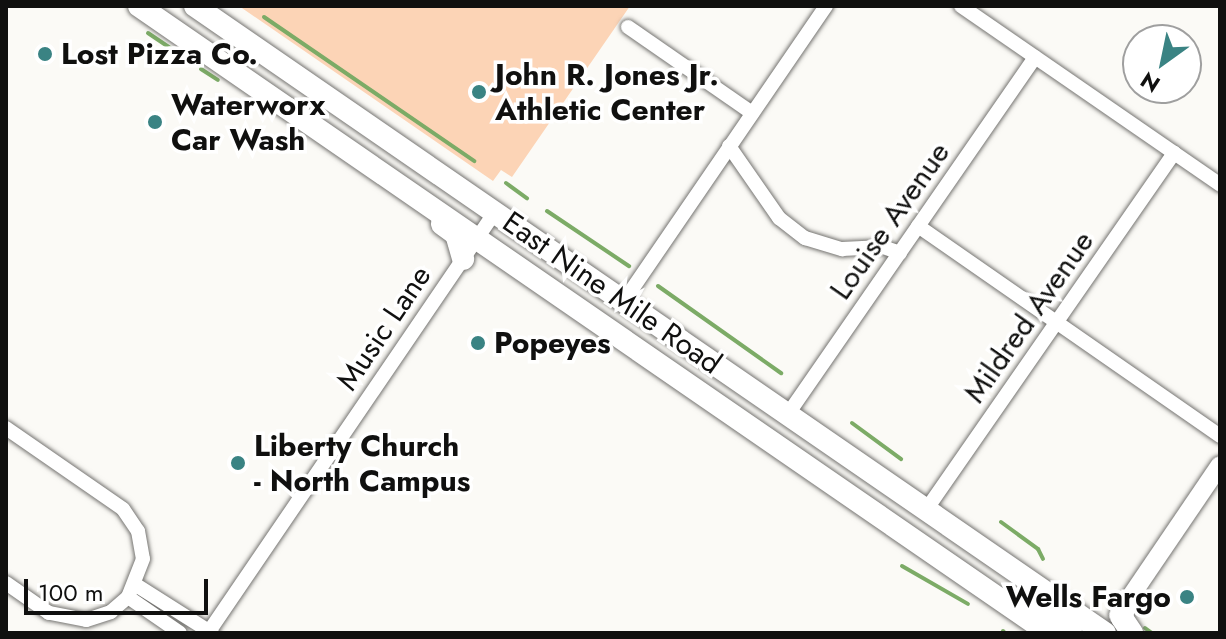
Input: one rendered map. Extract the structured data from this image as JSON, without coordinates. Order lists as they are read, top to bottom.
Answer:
{
  "streets": {
    "main road": ["East Nine Mile Road"],
    "street": ["Louise Avenue", "Mildred Avenue", "Music Lane"]
  },
  "crossings": [
    ["Louise Avenue", "East Nine Mile Road"],
    ["East Nine Mile Road", "Mildred Avenue"],
    ["East Nine Mile Road", "Music Lane"]
  ],
  "places": [
    "Lost Pizza Co.",
    "John R. Jones Jr. Athletic Center",
    "Waterworx Car Wash",
    "Popeyes",
    "Liberty Church - North Campus",
    "Wells Fargo"
  ],
  "scale_bar": "100 m",
  "north": "bottom left"
}
